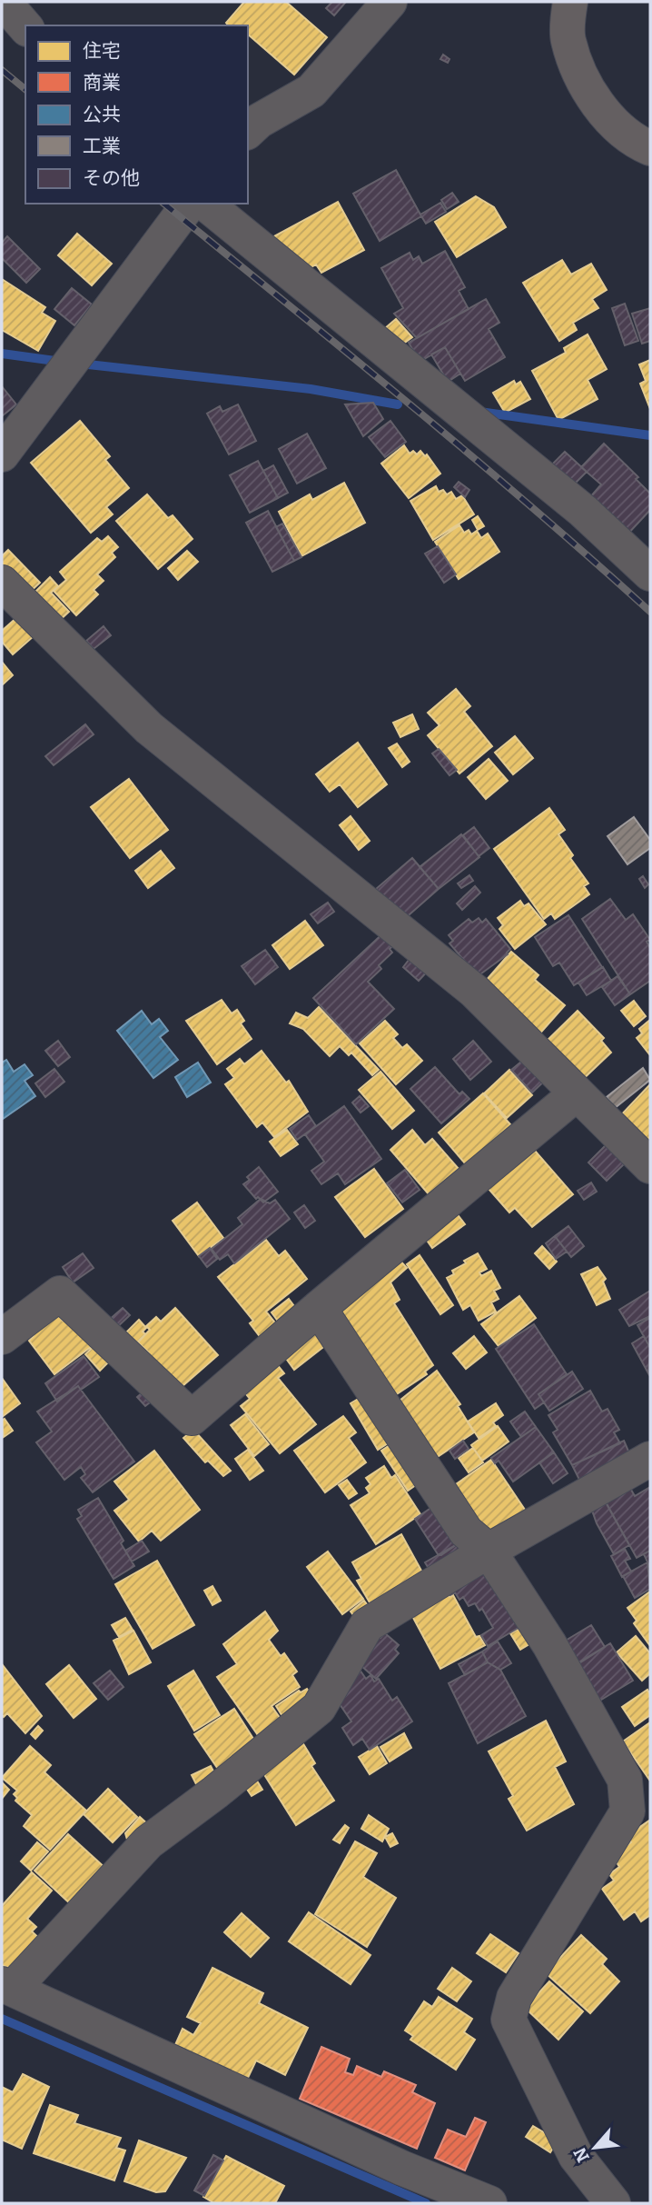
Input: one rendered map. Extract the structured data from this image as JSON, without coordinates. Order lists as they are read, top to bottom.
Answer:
{
  "legend": [
    "住宅",
    "商業",
    "公共",
    "工業",
    "その他"
  ],
  "north": "bottom left"
}
